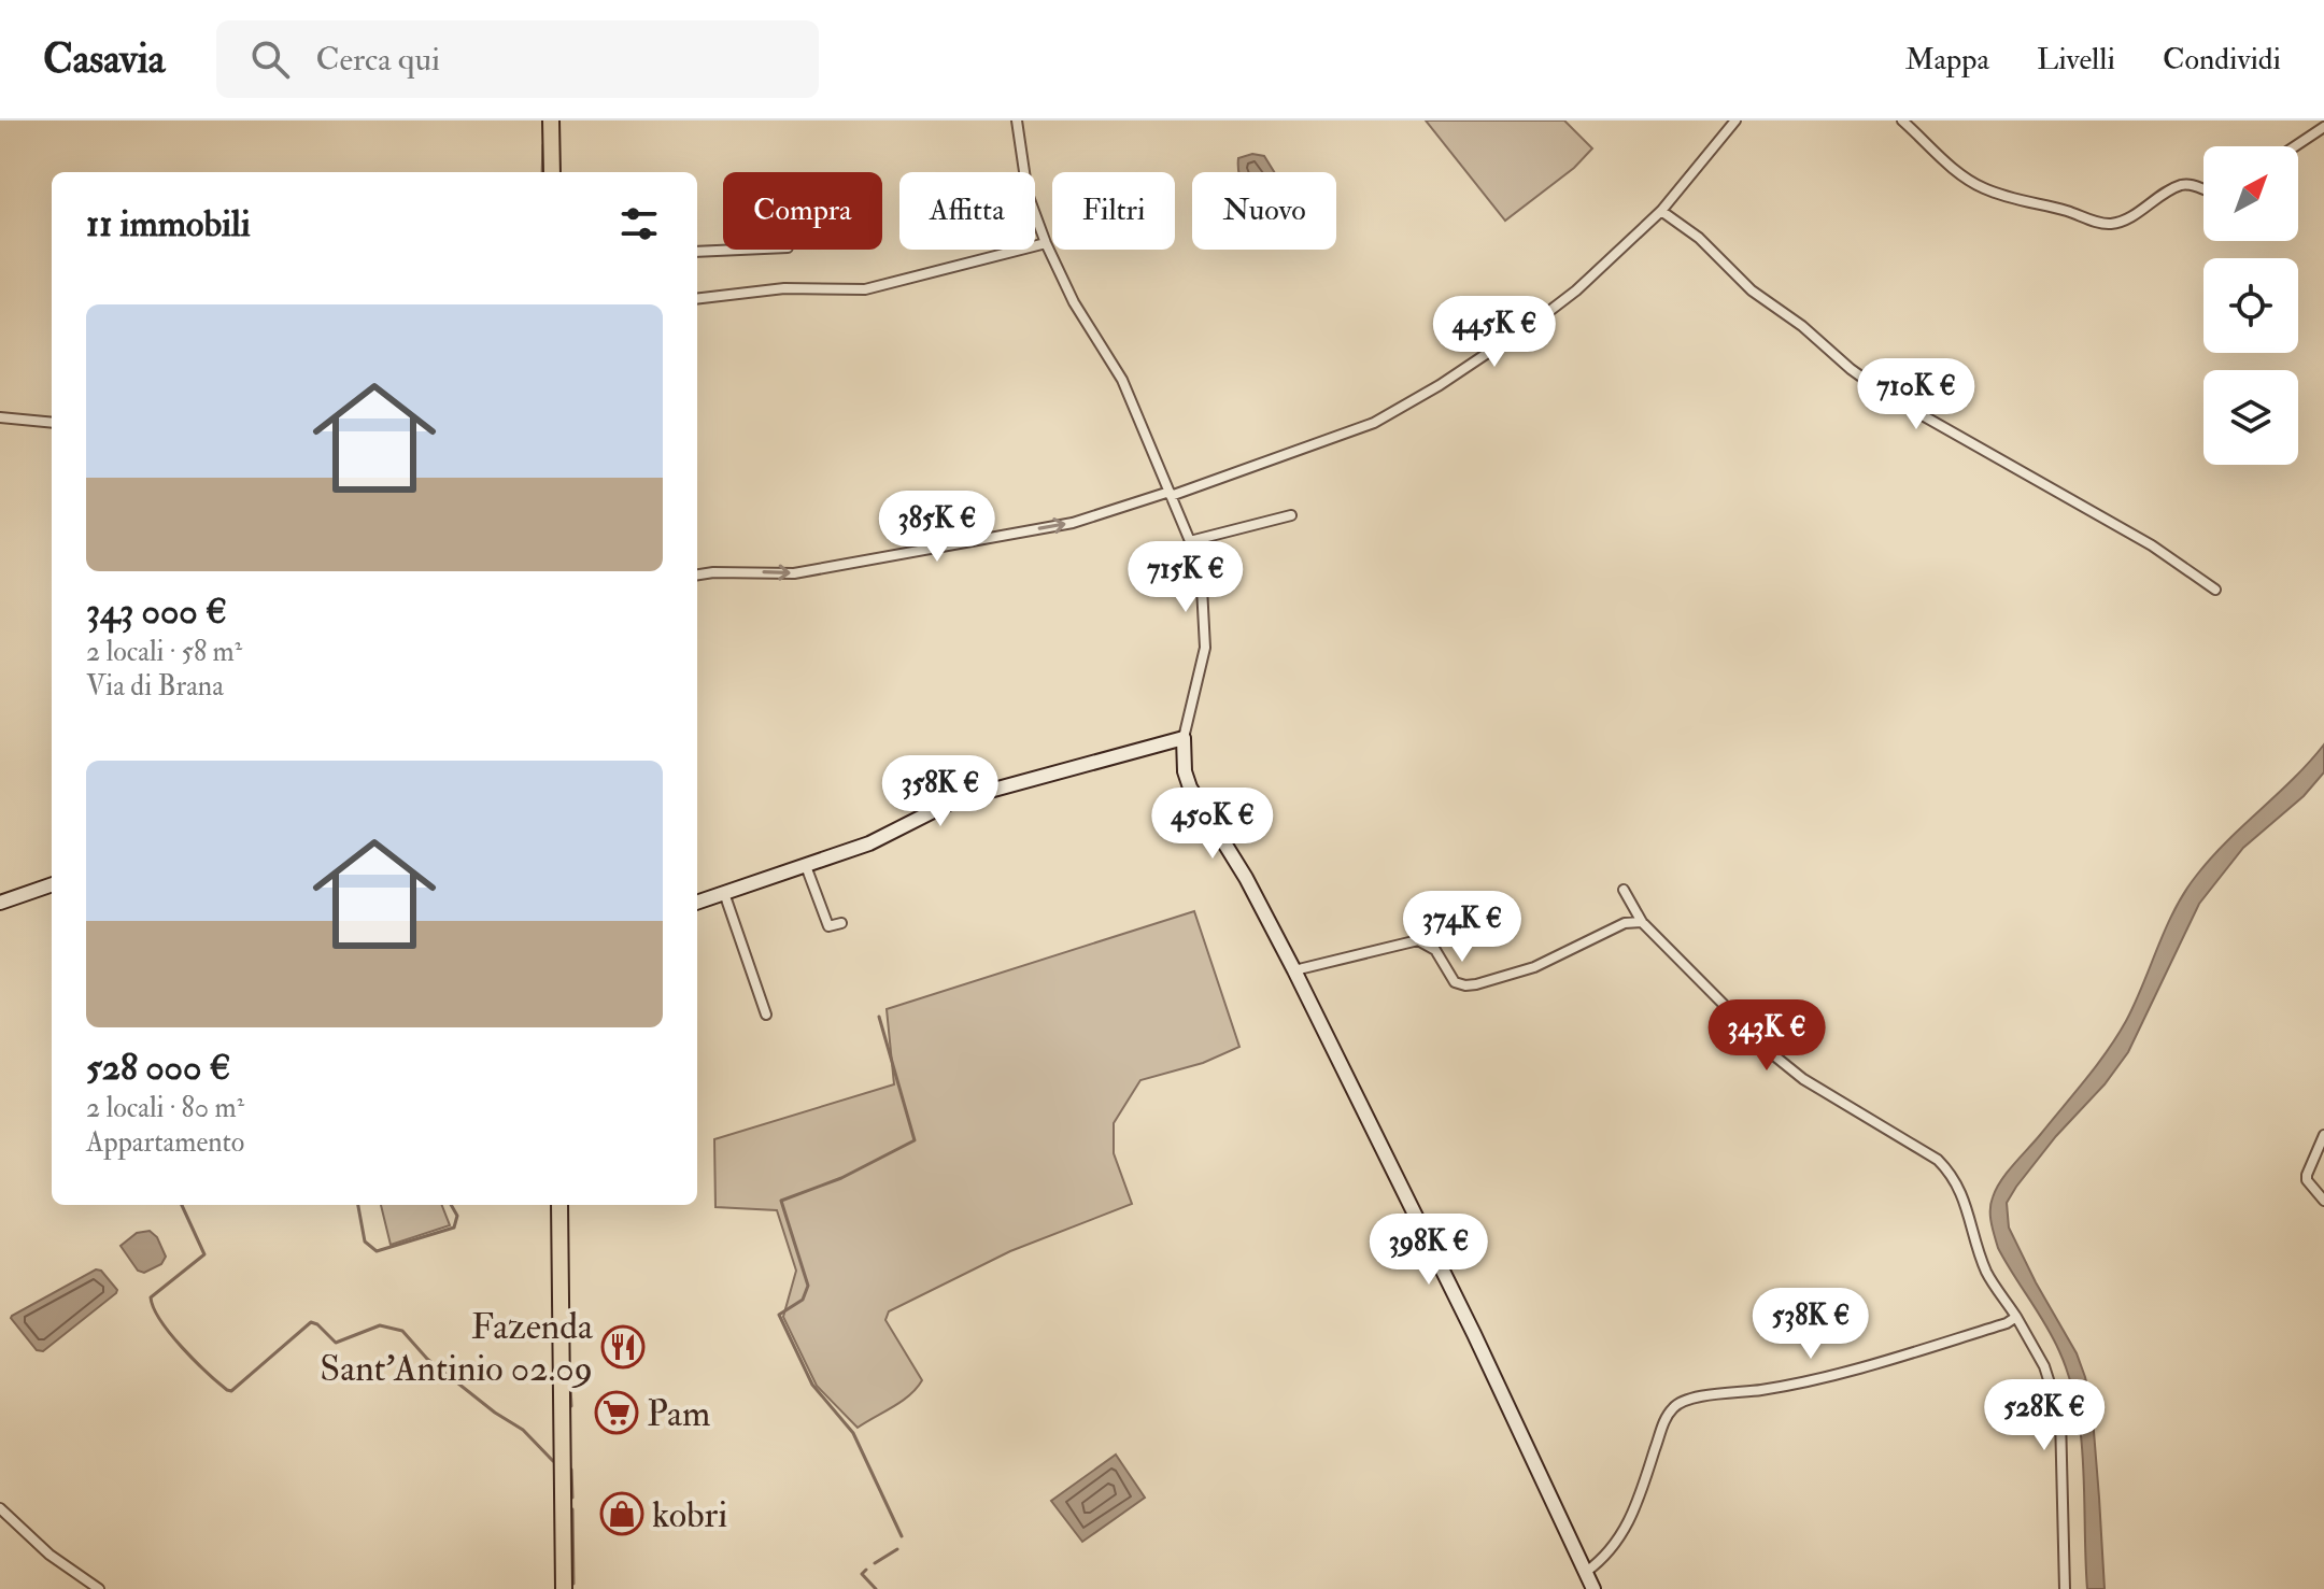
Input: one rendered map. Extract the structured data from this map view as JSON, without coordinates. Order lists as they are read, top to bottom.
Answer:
{
  "places": {
    "restaurant": ["Fazenda Sant'Antinio 02.09"],
    "supermarket": ["Pam"],
    "shop": ["kobri"]
  },
  "north": "top right",
  "page": {
    "header": "Casavia",
    "search": "Cerca qui",
    "nav": ["Mappa", "Livelli", "Condividi"],
    "chip": [
      "Compra",
      "Affitta",
      "Filtri",
      "Nuovo"
    ],
    "heading": "11 immobili",
    "list": [
      {
        "name": "343 000 €",
        "note": "2 locali · 58 m² · Via di Brana"
      },
      {
        "name": "528 000 €",
        "note": "2 locali · 80 m² · Appartamento"
      }
    ],
    "price": [
      "445K €",
      "710K €",
      "385K €",
      "715K €",
      "358K €",
      "450K €",
      "374K €",
      "343K €",
      "398K €",
      "538K €",
      "528K €"
    ]
  }
}
